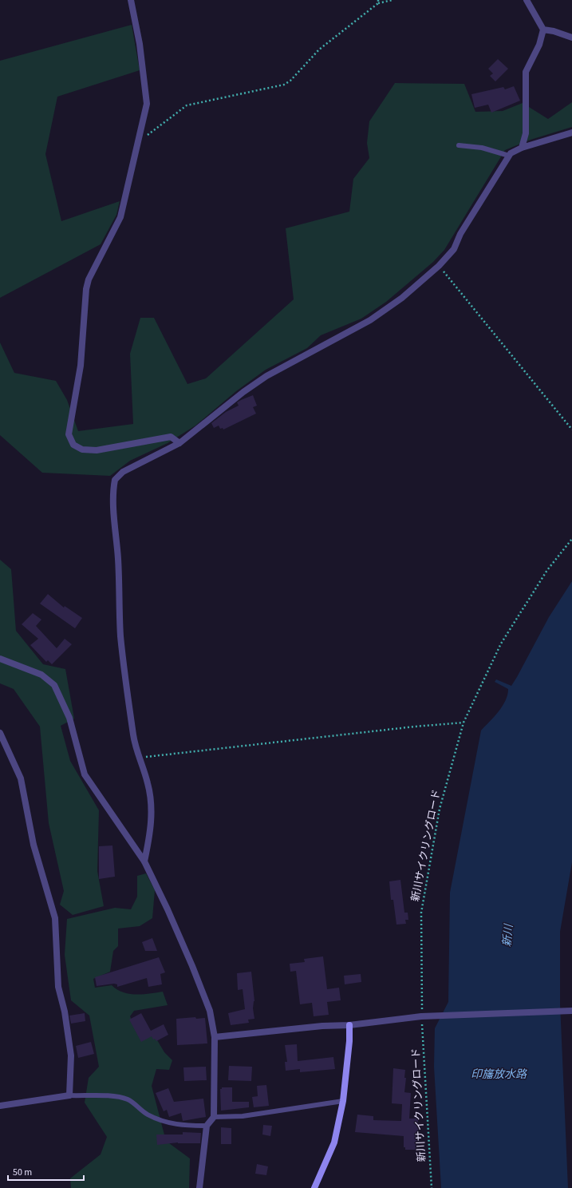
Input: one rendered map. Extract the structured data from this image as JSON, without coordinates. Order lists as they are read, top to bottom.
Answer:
{
  "streets": {
    "path": ["新川サイクリングロード"]
  },
  "water": ["新川", "印旛放水路"],
  "scale_bar": "50 m"
}
